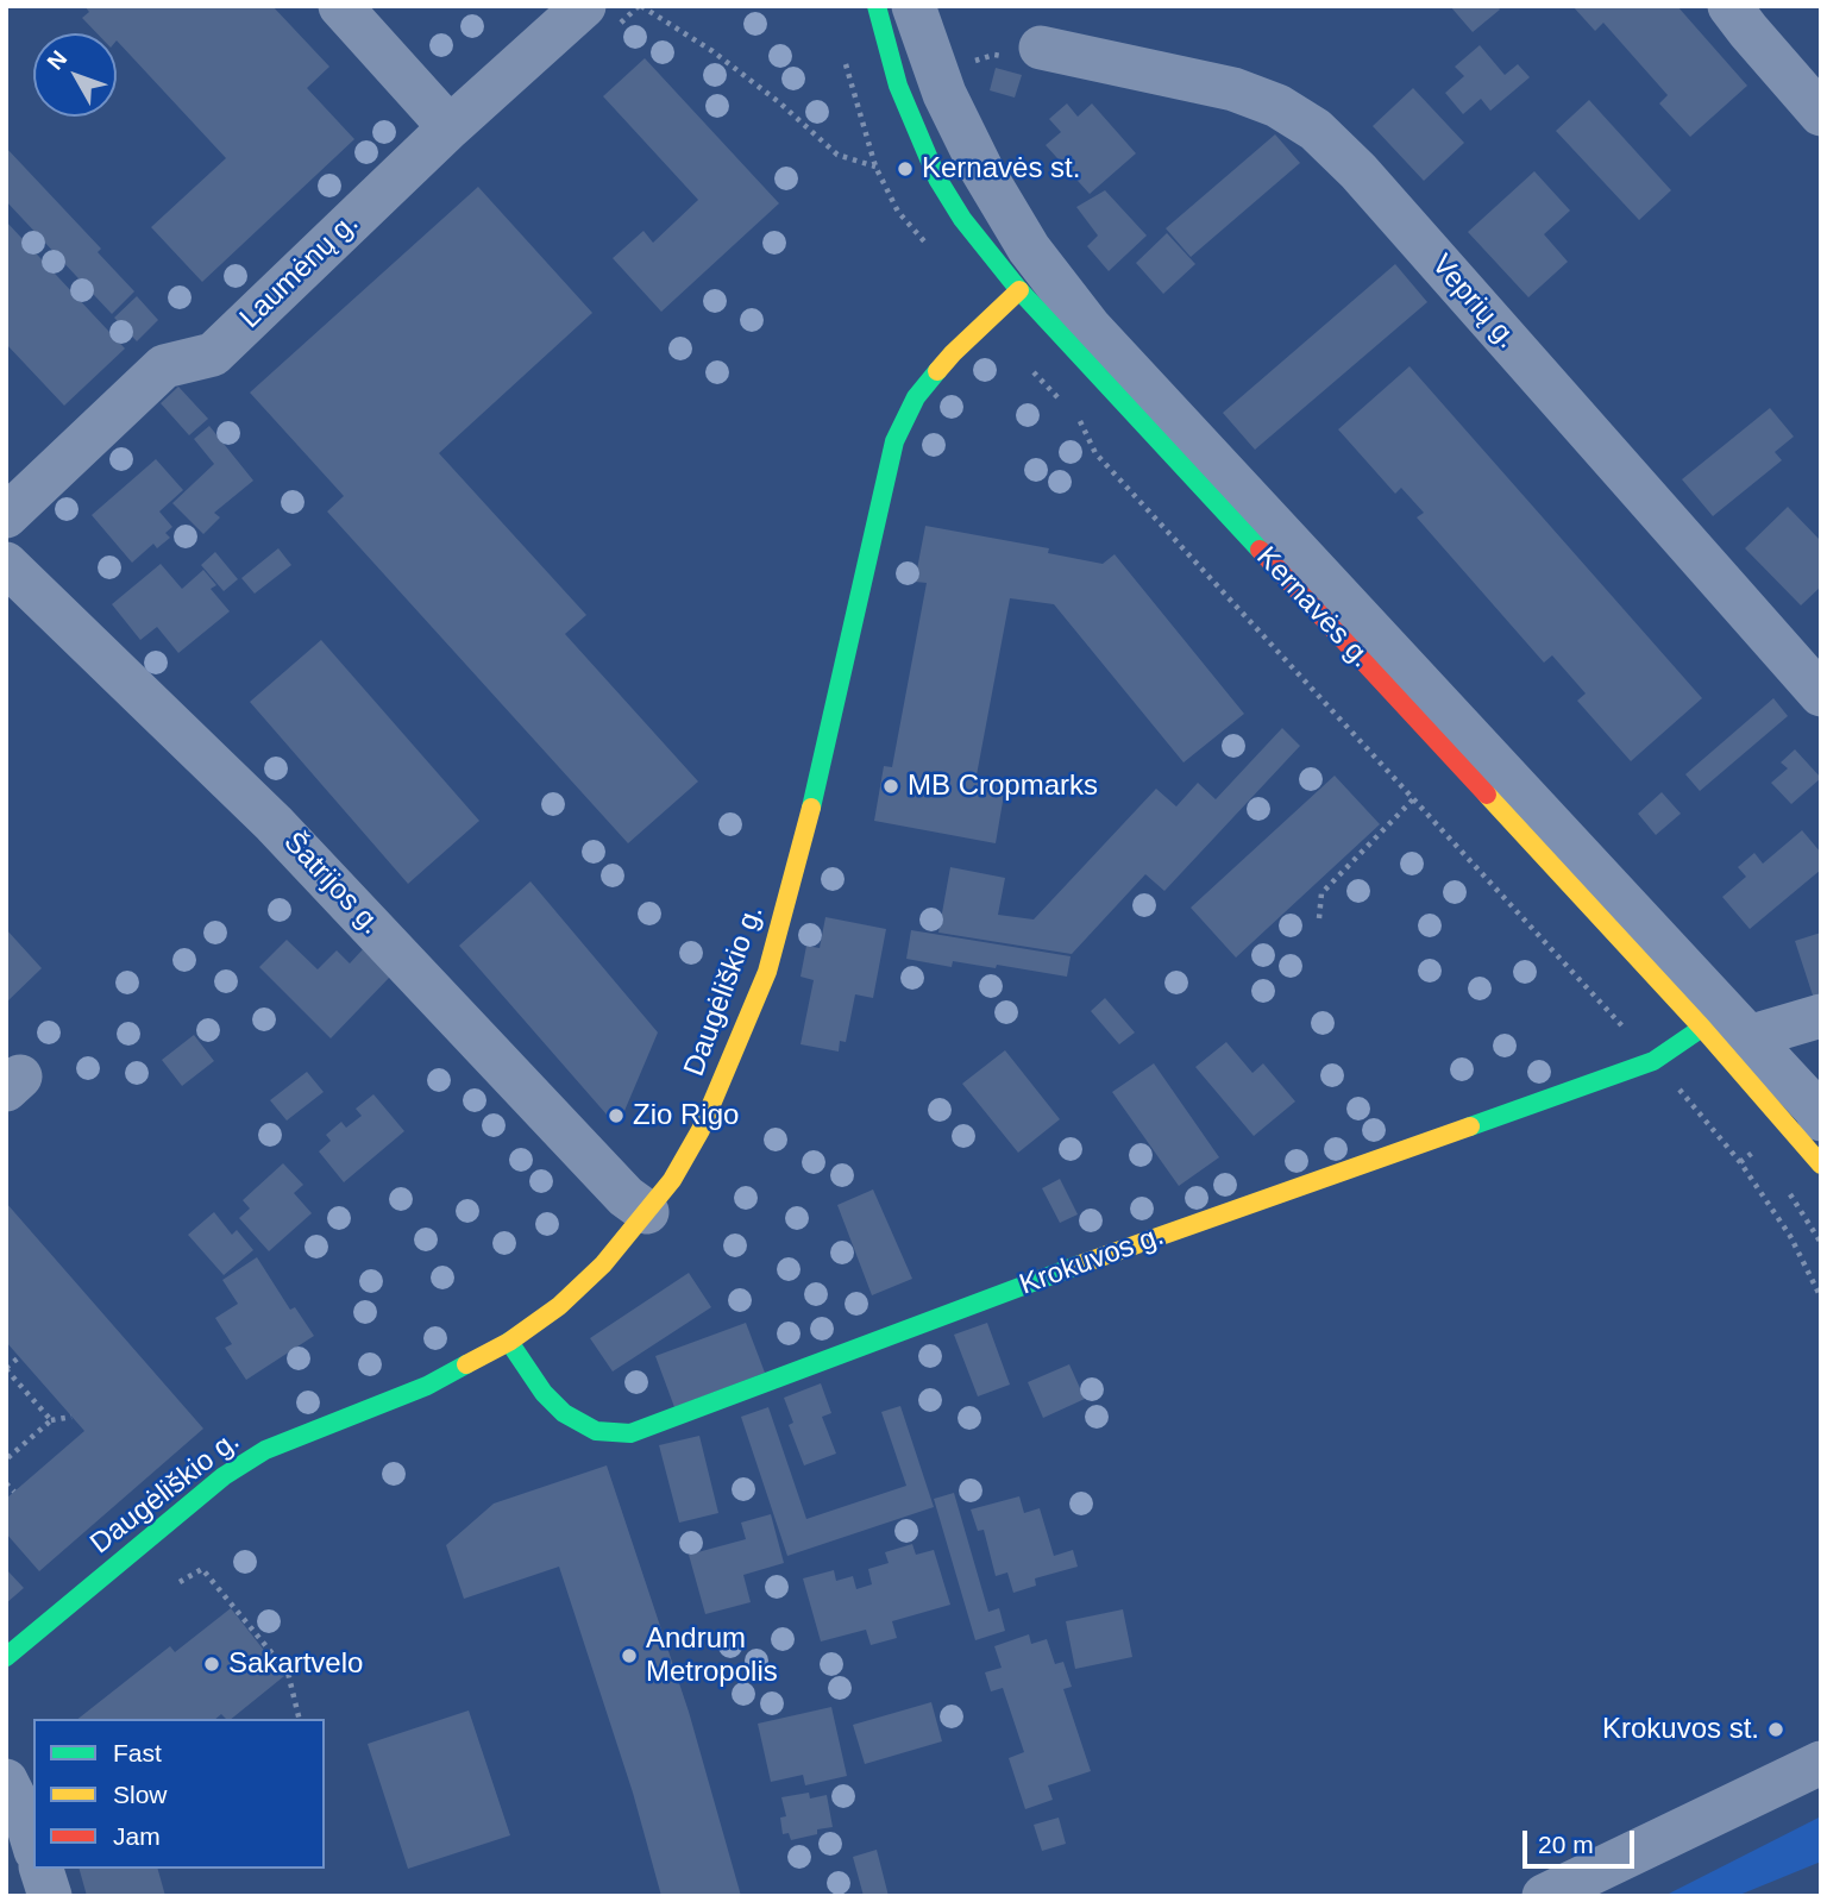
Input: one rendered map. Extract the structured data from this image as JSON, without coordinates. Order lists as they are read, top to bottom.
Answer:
{
  "streets": {
    "street": [
      "Laumėnų g.",
      "Veprių g.",
      "Kernavės g.",
      "Šatrijos g.",
      "Daugėliškio g.",
      "Krokuvos g."
    ]
  },
  "crossings": [
    ["Kernavės g.", "Daugėliškio g."],
    ["Kernavės g.", "Krokuvos g."],
    ["Šatrijos g.", "Daugėliškio g."],
    ["Daugėliškio g.", "Krokuvos g."]
  ],
  "places": [
    "Kernavės st.",
    "MB Cropmarks",
    "Zio Rigo",
    "Andrum Metropolis",
    "Sakartvelo",
    "Krokuvos st."
  ],
  "legend": ["Fast", "Slow", "Jam"],
  "scale_bar": "20 m",
  "north": "top left"
}
